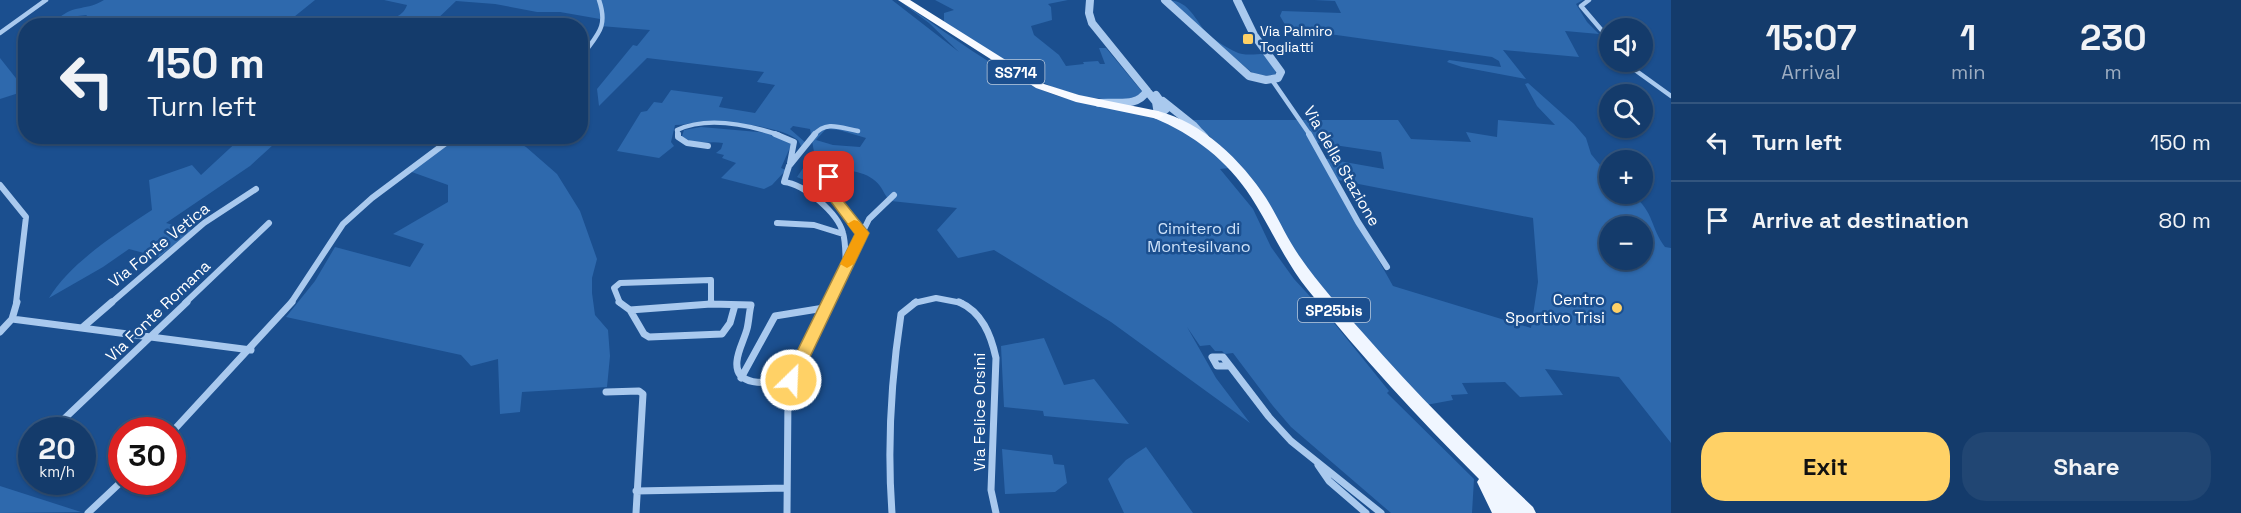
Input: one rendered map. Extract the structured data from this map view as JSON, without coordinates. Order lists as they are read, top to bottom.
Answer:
{
  "streets": {
    "highway": ["SS714"],
    "main road": ["SP25bis"],
    "street": [
      "Via della Stazione",
      "Via Fonte Vetica",
      "Via Fonte Romana",
      "Via Felice Orsini"
    ]
  },
  "crossings": [
    ["SS714", "SP25bis"]
  ],
  "parks": ["Cimitero di Montesilvano"],
  "places": {
    "transit": ["Via Palmiro Togliatti"],
    "other": ["Centro Sportivo Trisi"]
  },
  "page": {
    "eta": [
      "15:07",
      "Arrival",
      "1",
      "min",
      "230",
      "m"
    ],
    "map_buttons": ["+", "−"],
    "turn": ["150 m", "Turn left"],
    "list": [
      {
        "name": "Turn left",
        "value": "150 m"
      },
      {
        "name": "Arrive at destination",
        "value": "80 m"
      }
    ],
    "speed": "20 km/h",
    "limit": "30",
    "buttons": ["Exit", "Share"]
  }
}
